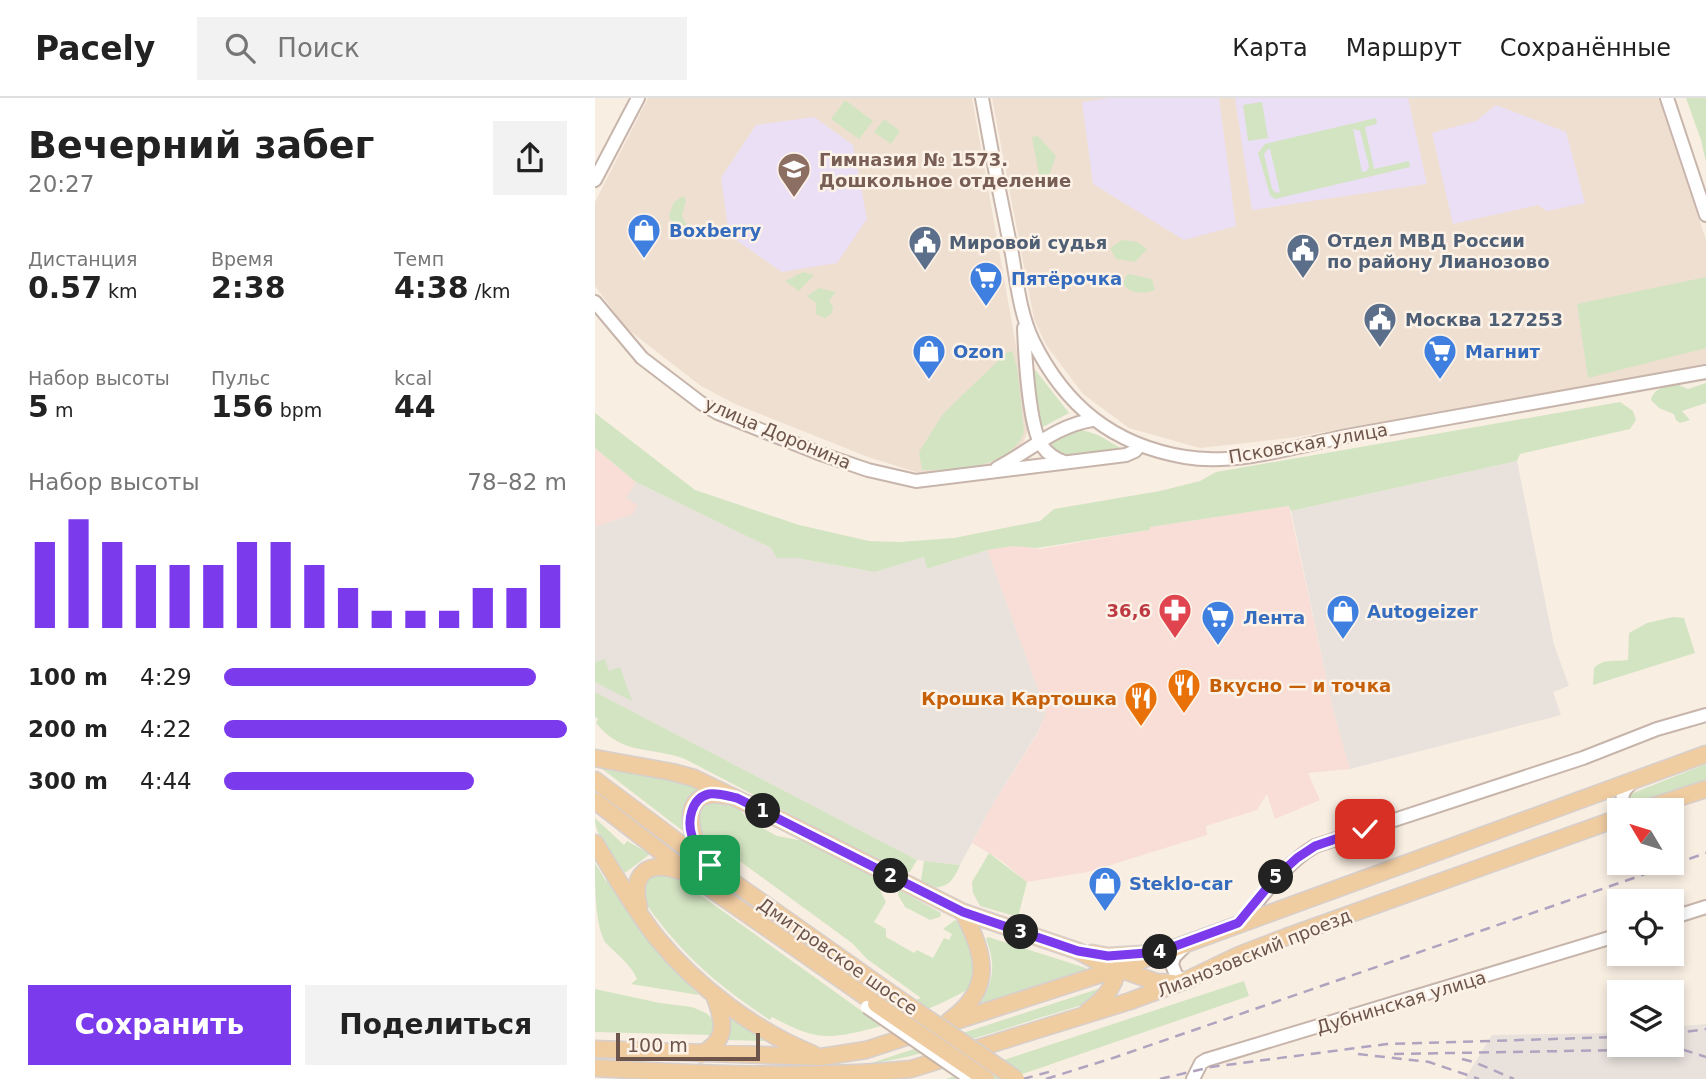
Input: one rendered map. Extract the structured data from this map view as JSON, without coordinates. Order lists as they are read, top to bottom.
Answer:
{
  "streets": {
    "main road": ["Лианозовский проезд", "Дмитровское шоссе"],
    "street": ["улица Доронина", "Псковская улица", "Дубнинская улица"]
  },
  "crossings": [
    ["улица Доронина", "Псковская улица"]
  ],
  "places": {
    "school or university": ["Гимназия № 1573. Дошкольное отделение"],
    "shop": [
      "Boxberry",
      "Ozon",
      "Autogeizer",
      "Steklo-car"
    ],
    "public building": ["Мировой судья", "Отдел МВД России по району Лианозово", "Москва 127253"],
    "supermarket": ["Пятёрочка", "Магнит", "Лента"],
    "pharmacy": ["36,6"],
    "restaurant": ["Вкусно — и точка", "Крошка Картошка"]
  },
  "scale_bar": "100 m",
  "north": "top left",
  "page": {
    "header": "Pacely",
    "search": "Поиск",
    "nav": ["Карта", "Маршрут", "Сохранённые"],
    "heading": ["Вечерний забег", "20:27"],
    "stats": [
      ["Дистанция", "0.57 km"],
      ["Время", "2:38"],
      ["Темп", "4:38 /km"],
      ["Набор высоты", "5 m"],
      ["Пульс", "156 bpm"],
      ["kcal", "44"]
    ],
    "chart": ["Набор высоты", "78–82 m"],
    "list": [
      {
        "name": "100 m",
        "note": "4:29"
      },
      {
        "name": "200 m",
        "note": "4:22"
      },
      {
        "name": "300 m",
        "note": "4:44"
      }
    ],
    "pins": [
      "1",
      "2",
      "5",
      "3",
      "4"
    ],
    "buttons": ["Сохранить", "Поделиться"],
    "scale": "100 m"
  }
}
